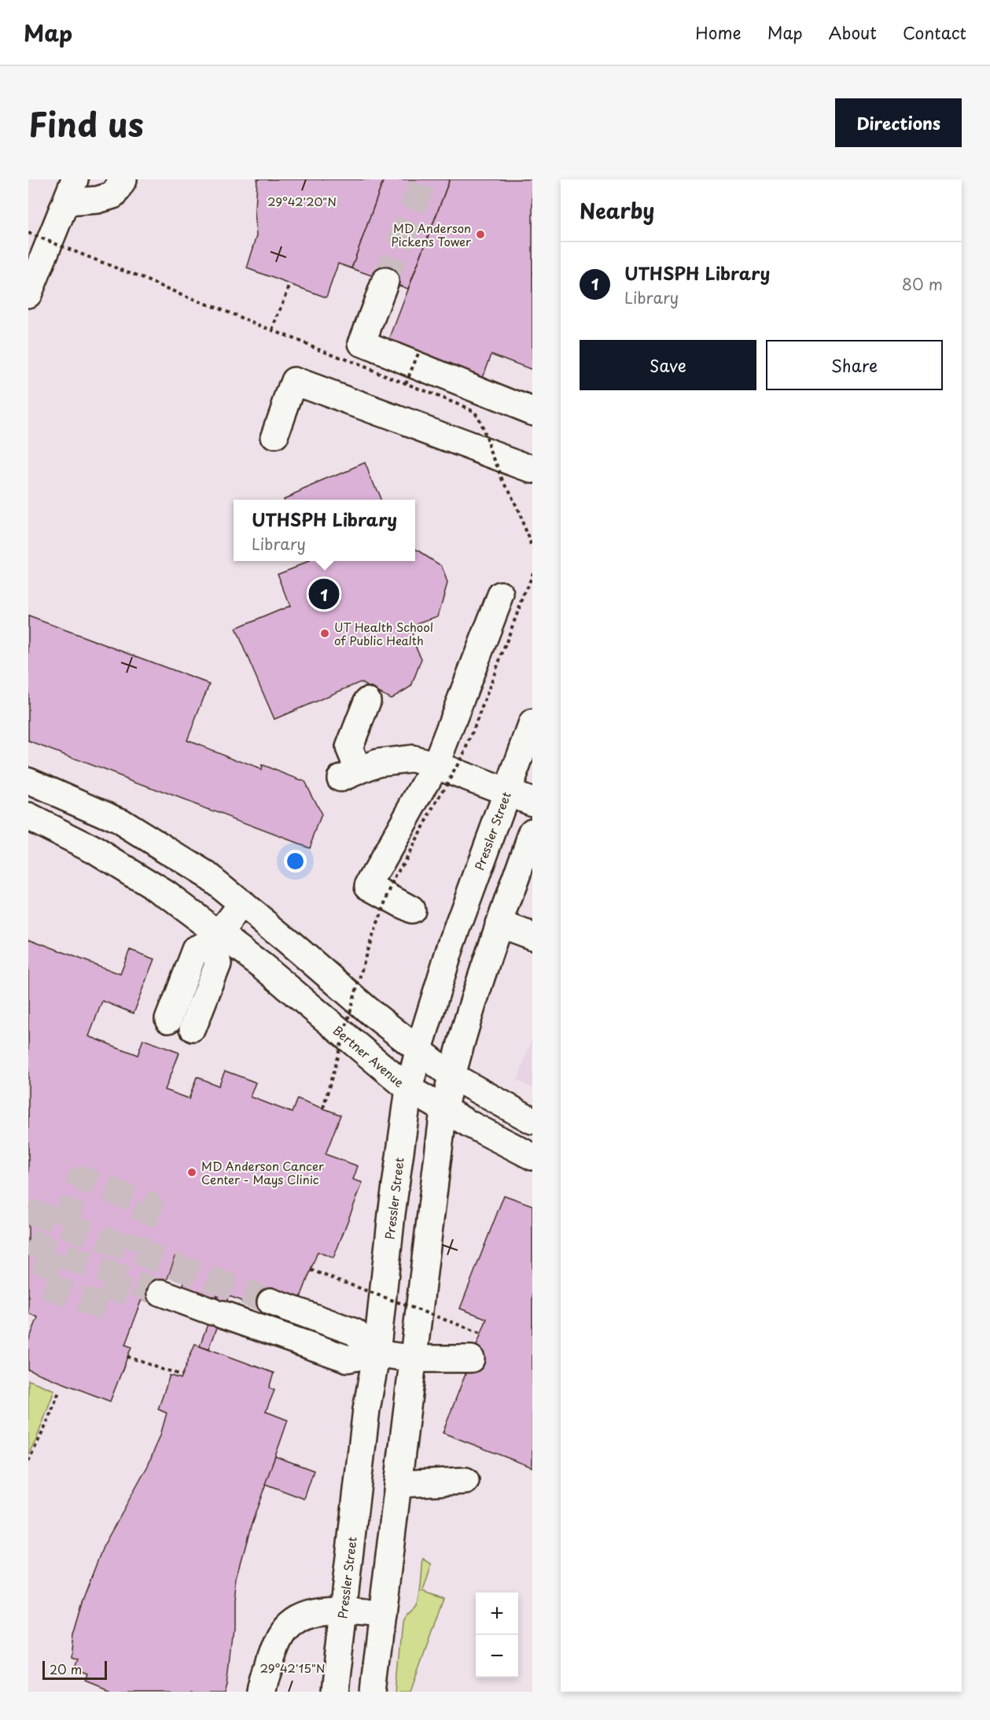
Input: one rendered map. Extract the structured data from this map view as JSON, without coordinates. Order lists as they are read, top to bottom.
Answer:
{
  "streets": {
    "street": ["Pressler Street", "Bertner Avenue"]
  },
  "crossings": [
    ["Pressler Street", "Bertner Avenue"]
  ],
  "places": ["MD Anderson Pickens Tower", "UT Health School of Public Health", "MD Anderson Cancer Center - Mays Clinic"],
  "scale_bar": "20 m",
  "page": {
    "header": "Map",
    "nav": [
      "Home",
      "Map",
      "About",
      "Contact"
    ],
    "title": "Find us",
    "buttons": [
      "Directions",
      ["Save", "Share"]
    ],
    "heading": "Nearby",
    "list": [
      {
        "mark": "1",
        "name": "UTHSPH Library",
        "note": "Library",
        "value": "80 m"
      }
    ],
    "popup": ["UTHSPH Library", "Library"],
    "pins": "1",
    "map_buttons": ["+", "−"],
    "scale": "20 m"
  },
  "coordinates": ["29°42'20\"N", "29°42'15\"N"]
}
